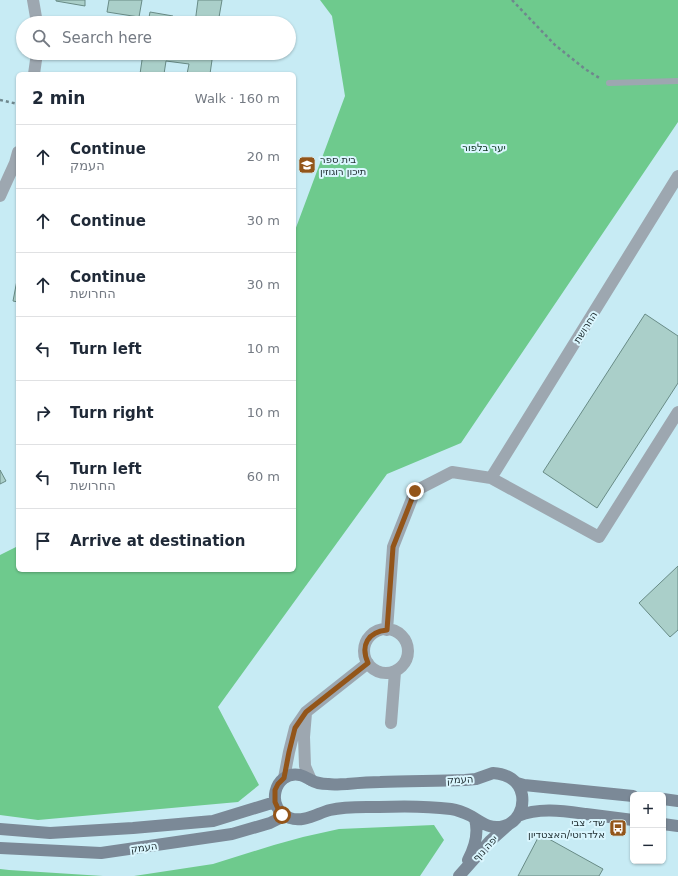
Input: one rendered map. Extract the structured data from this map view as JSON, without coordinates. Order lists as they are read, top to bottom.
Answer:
{
  "streets": {
    "main road": ["העמק", "יפה נוף"],
    "street": ["החרושת"]
  },
  "parks": ["יער בלפור"],
  "places": {
    "school or university": ["בית ספר תיכון רוגוזין"],
    "bus stop": ["שד׳ צבי אלדרוטי/האצטדיון"]
  },
  "page": {
    "search": "Search here",
    "heading": ["2 min", "Walk · 160 m"],
    "list": [
      ["Continue", "העמק", "20 m"],
      ["Continue", "30 m"],
      ["Continue", "החרושת", "30 m"],
      ["Turn left", "10 m"],
      ["Turn right", "10 m"],
      ["Turn left", "החרושת", "60 m"],
      "Arrive at destination"
    ],
    "map_buttons": ["+", "−"]
  }
}
